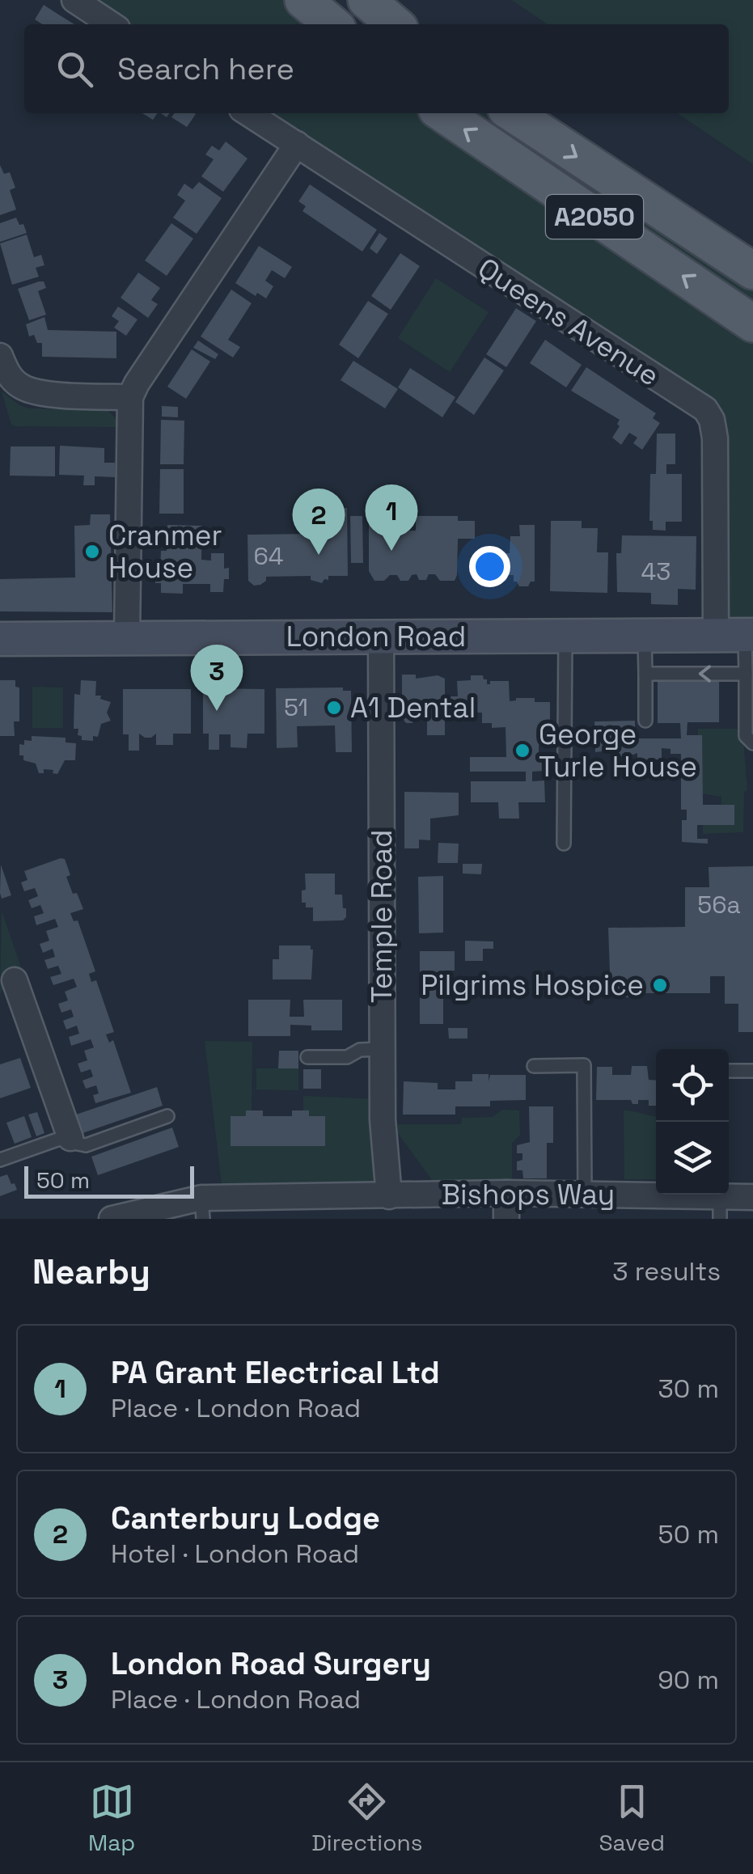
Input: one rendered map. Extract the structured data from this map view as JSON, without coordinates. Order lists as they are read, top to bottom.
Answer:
{
  "streets": {
    "main road": ["A2050"],
    "street": [
      "Queens Avenue",
      "London Road",
      "Temple Road",
      "Bishops Way"
    ]
  },
  "crossings": [
    ["Queens Avenue", "London Road"],
    ["London Road", "Temple Road"],
    ["Temple Road", "Bishops Way"]
  ],
  "places": [
    "Cranmer House",
    "A1 Dental",
    "George Turle House",
    "Pilgrims Hospice"
  ],
  "house_numbers": [
    "64",
    "43",
    "51",
    "56a"
  ],
  "scale_bar": "50 m",
  "page": {
    "search": "Search here",
    "pins": ["1", "2", "3"],
    "scale": "50 m",
    "heading": ["Nearby", "3 results"],
    "list": [
      {
        "mark": "1",
        "name": "PA Grant Electrical Ltd",
        "note": "Place · London Road",
        "value": "30 m"
      },
      {
        "mark": "2",
        "name": "Canterbury Lodge",
        "note": "Hotel · London Road",
        "value": "50 m"
      },
      {
        "mark": "3",
        "name": "London Road Surgery",
        "note": "Place · London Road",
        "value": "90 m"
      }
    ],
    "nav": ["Map", "Directions", "Saved"]
  }
}
